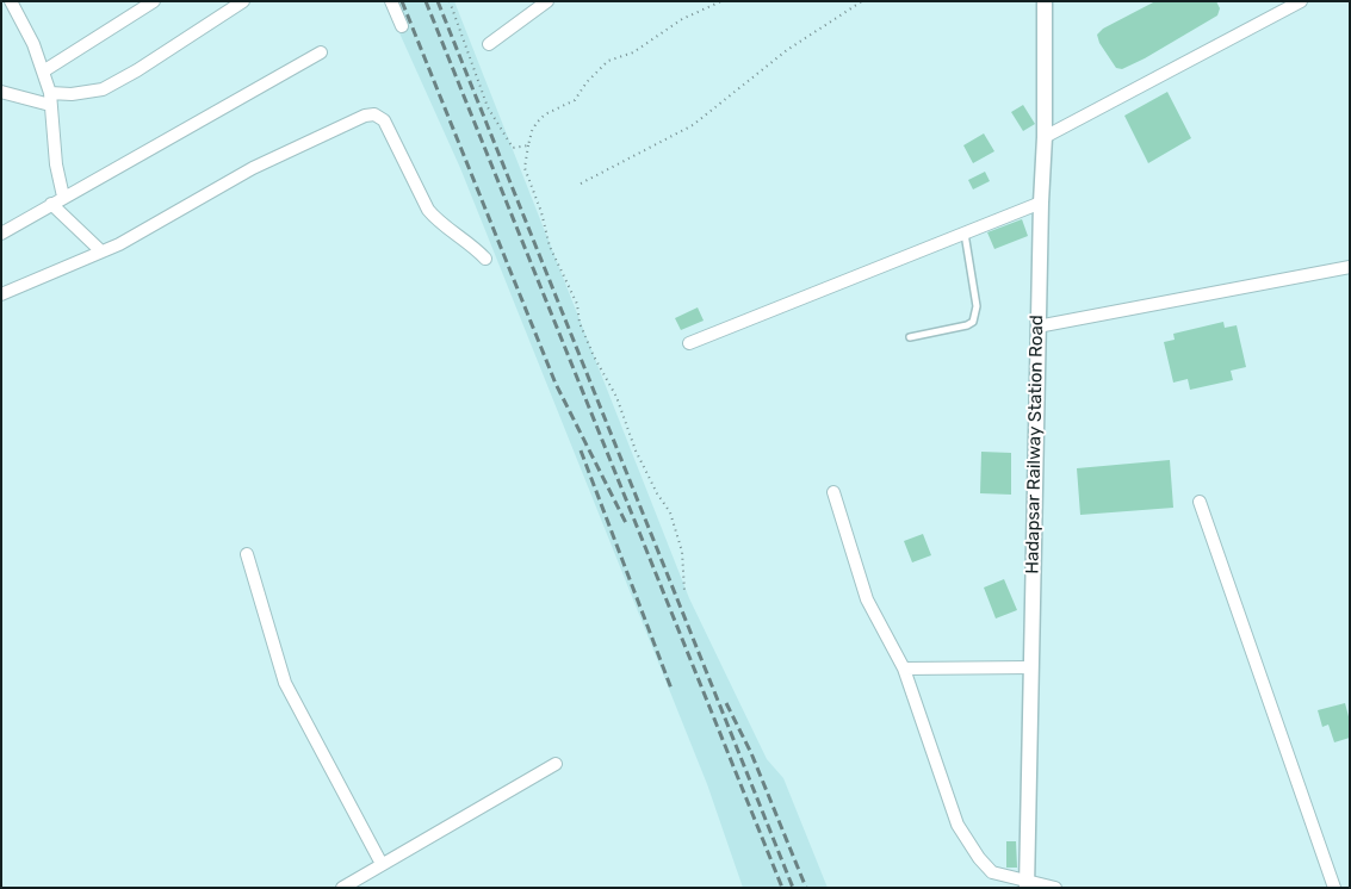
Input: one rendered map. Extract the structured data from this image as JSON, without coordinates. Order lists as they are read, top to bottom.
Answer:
{
  "streets": {
    "street": ["Hadapsar Railway Station Road"]
  }
}
